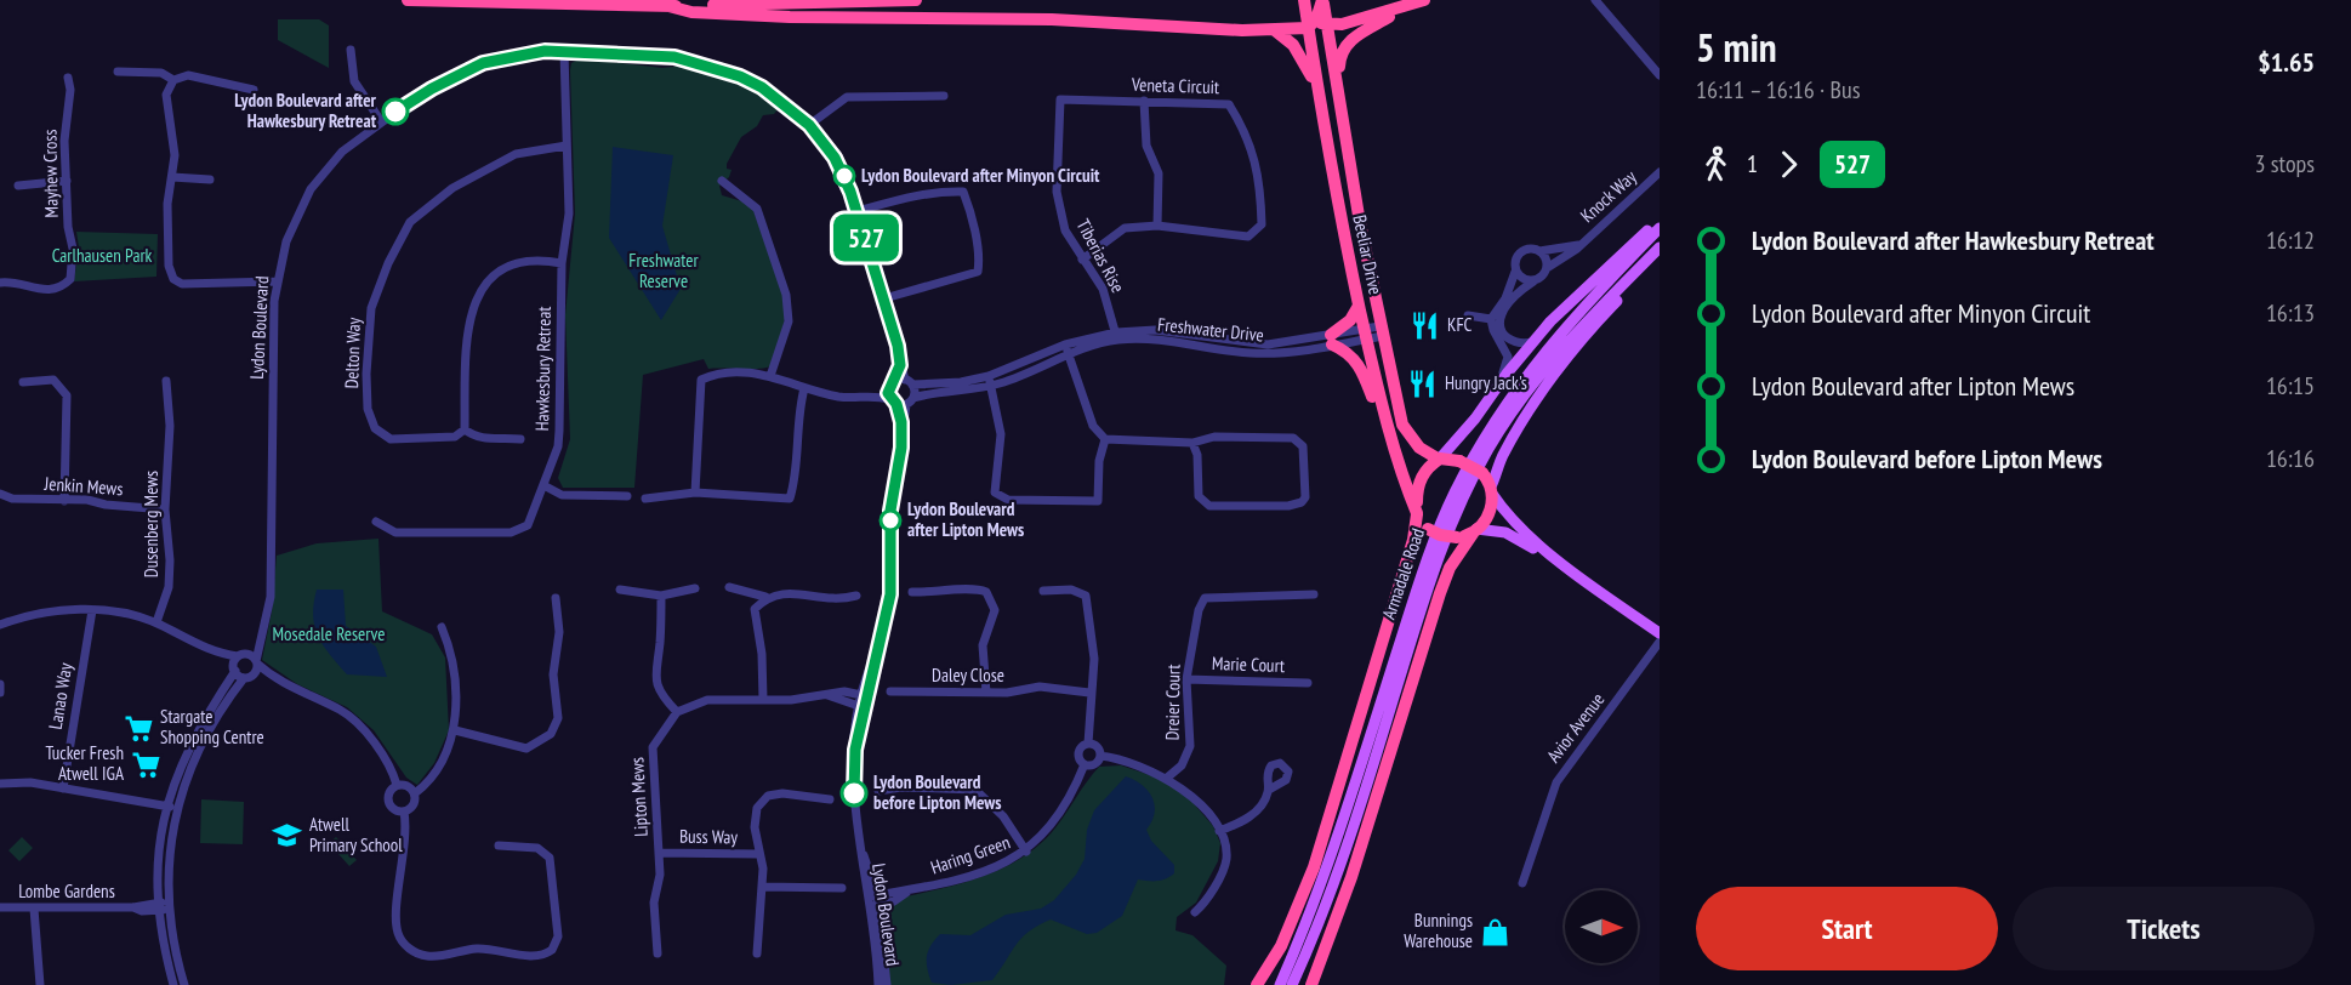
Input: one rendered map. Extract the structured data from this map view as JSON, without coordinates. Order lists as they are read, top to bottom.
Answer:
{
  "streets": {
    "highway": ["Beeliar Drive", "Armadale Road"],
    "street": [
      "Veneta Circuit",
      "Mayhew Cross",
      "Knock Way",
      "Tiberias Rise",
      "Lydon Boulevard",
      "Freshwater Drive",
      "Delton Way",
      "Hawkesbury Retreat",
      "Jenkin Mews",
      "Dusenberg Mews",
      "Marie Court",
      "Daley Close",
      "Lanao Way",
      "Dreier Court",
      "Avior Avenue",
      "Lipton Mews",
      "Buss Way",
      "Haring Green",
      "Lombe Gardens"
    ]
  },
  "crossings": [
    ["Veneta Circuit", "Tiberias Rise"],
    ["Beeliar Drive", "Freshwater Drive"],
    ["Beeliar Drive", "Armadale Road"],
    ["Tiberias Rise", "Freshwater Drive"],
    ["Lydon Boulevard", "Freshwater Drive"],
    ["Lydon Boulevard", "Hawkesbury Retreat"],
    ["Lydon Boulevard", "Haring Green"],
    ["Lydon Boulevard", "Lombe Gardens"],
    ["Delton Way", "Hawkesbury Retreat"],
    ["Jenkin Mews", "Dusenberg Mews"],
    ["Marie Court", "Dreier Court"],
    ["Lipton Mews", "Buss Way"]
  ],
  "parks": ["Carlhausen Park", "Freshwater Reserve", "Mosedale Reserve"],
  "places": {
    "other": [
      "Lydon Boulevard after Hawkesbury Retreat",
      "Lydon Boulevard after Minyon Circuit",
      "Lydon Boulevard after Lipton Mews",
      "Lydon Boulevard before Lipton Mews"
    ],
    "restaurant": ["KFC", "Hungry Jack's"],
    "supermarket": ["Stargate Shopping Centre", "Tucker Fresh Atwell IGA"],
    "school or university": ["Atwell Primary School"],
    "shop": ["Bunnings Warehouse"]
  },
  "lines": ["bus line 527"],
  "north": "right",
  "page": {
    "on_map": "527",
    "heading": ["5 min", "16:11 – 16:16 · Bus", "$1.65"],
    "legs": ["1", "527", "3 stops"],
    "list": [
      {
        "name": "Lydon Boulevard after Hawkesbury Retreat",
        "value": "16:12"
      },
      {
        "name": "Lydon Boulevard after Minyon Circuit",
        "value": "16:13"
      },
      {
        "name": "Lydon Boulevard after Lipton Mews",
        "value": "16:15"
      },
      {
        "name": "Lydon Boulevard before Lipton Mews",
        "value": "16:16"
      }
    ],
    "buttons": ["Start", "Tickets"]
  }
}
